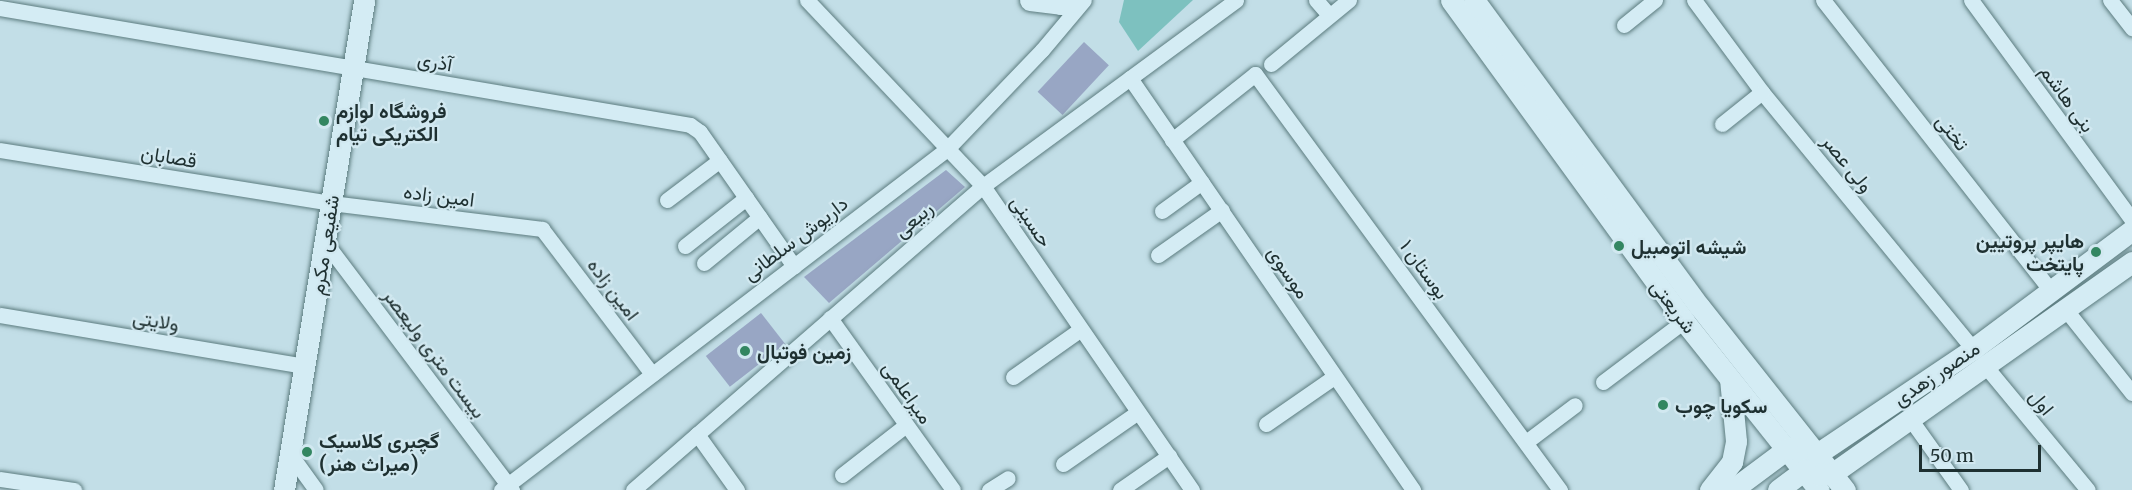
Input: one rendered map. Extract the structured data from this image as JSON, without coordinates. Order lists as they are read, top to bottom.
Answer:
{
  "streets": {
    "main road": ["شفیعی مکرم", "شریعتی", "منصور زهدی"],
    "street": [
      "آذری",
      "بنی هاشم",
      "تختی",
      "قصابان",
      "ولی عصر",
      "امين زاده",
      "ربیعی",
      "حسینی",
      "داریوش سلطانی",
      "بوستان ۱",
      "موسوی",
      "امین زاده",
      "ولایتی",
      "بیست متری ولیعصر",
      "میراعلمی",
      "اول"
    ]
  },
  "crossings": [
    ["آذری", "داریوش سلطانی"],
    ["آذری", "شفیعی مکرم"],
    ["تختی", "منصور زهدی"],
    ["قصابان", "امين زاده"],
    ["قصابان", "شفیعی مکرم"],
    ["ولی عصر", "منصور زهدی"],
    ["امين زاده", "شفیعی مکرم"],
    ["امين زاده", "امین زاده"],
    ["ربیعی", "حسینی"],
    ["ربیعی", "موسوی"],
    ["ربیعی", "میراعلمی"],
    ["حسینی", "داریوش سلطانی"],
    ["داریوش سلطانی", "امین زاده"],
    ["داریوش سلطانی", "بیست متری ولیعصر"],
    ["شفیعی مکرم", "ولایتی"],
    ["شفیعی مکرم", "بیست متری ولیعصر"],
    ["بوستان ۱", "موسوی"],
    ["شریعتی", "منصور زهدی"],
    ["منصور زهدی", "اول"]
  ],
  "places": [
    "فروشگاه لوازم الکتریکی تیام",
    "شیشه اتومبیل",
    "هایپر پروتیین پایتخت",
    "زمین فوتبال",
    "سکویا چوب",
    "گچبری کلاسیک (میراث هنر)"
  ],
  "scale_bar": "50 m"
}
